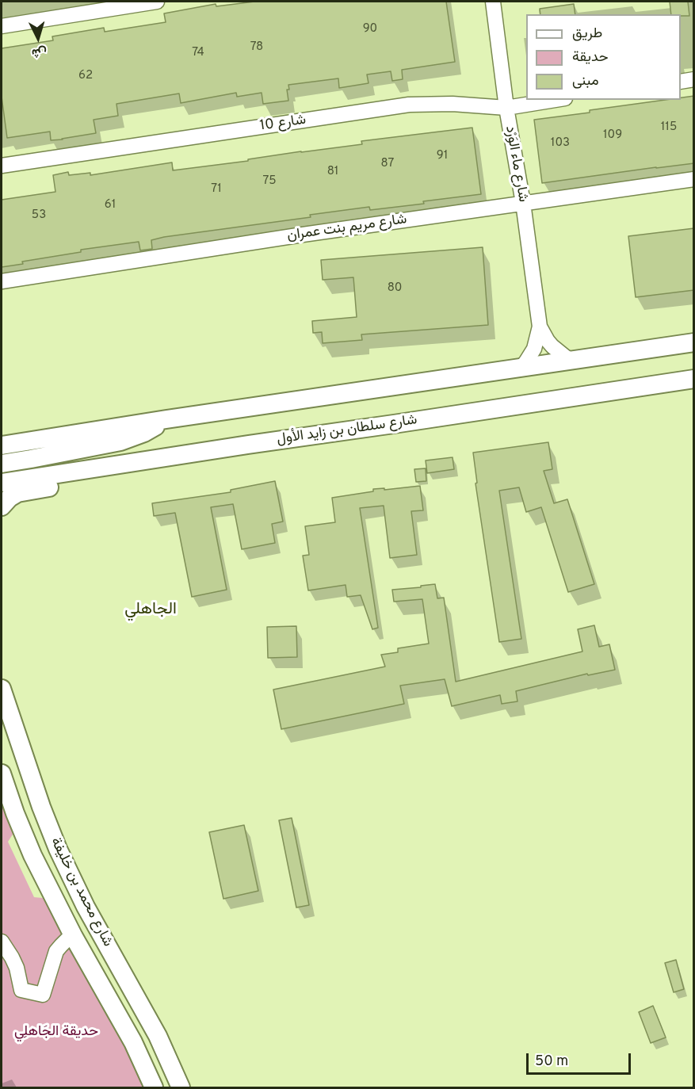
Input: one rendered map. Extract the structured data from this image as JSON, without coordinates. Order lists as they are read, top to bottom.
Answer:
{
  "streets": {
    "main road": ["شارع سلطان بن زايد الأول", "شارع محمد بن خليفة"],
    "street": ["شارع 10", "شارع ماء الوَرْد", "شارع مريم بنت عمران"]
  },
  "crossings": [
    ["شارع 10", "شارع ماء الوَرْد"],
    ["شارع ماء الوَرْد", "شارع مريم بنت عمران"]
  ],
  "districts": ["الجاهلي"],
  "parks": ["حديقة الجَاهلِي"],
  "house_numbers": [
    "90",
    "78",
    "74",
    "62",
    "115",
    "109",
    "103",
    "91",
    "87",
    "81",
    "75",
    "71",
    "61",
    "53",
    "80"
  ],
  "legend": ["طريق", "حديقة", "مبنى"],
  "scale_bar": "50 m",
  "north": "bottom"
}
